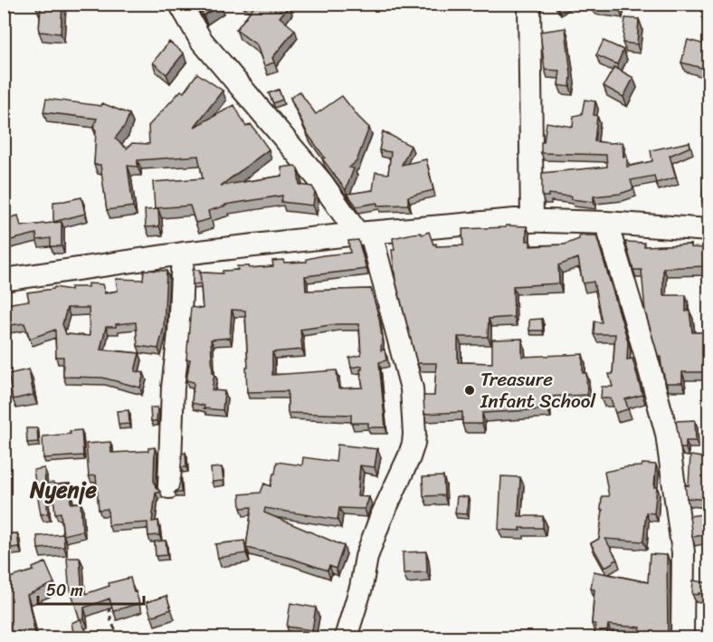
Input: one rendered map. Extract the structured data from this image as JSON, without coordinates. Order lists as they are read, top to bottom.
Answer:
{
  "districts": ["Nyenje"],
  "places": ["Treasure Infant School"],
  "scale_bar": "50 m"
}
